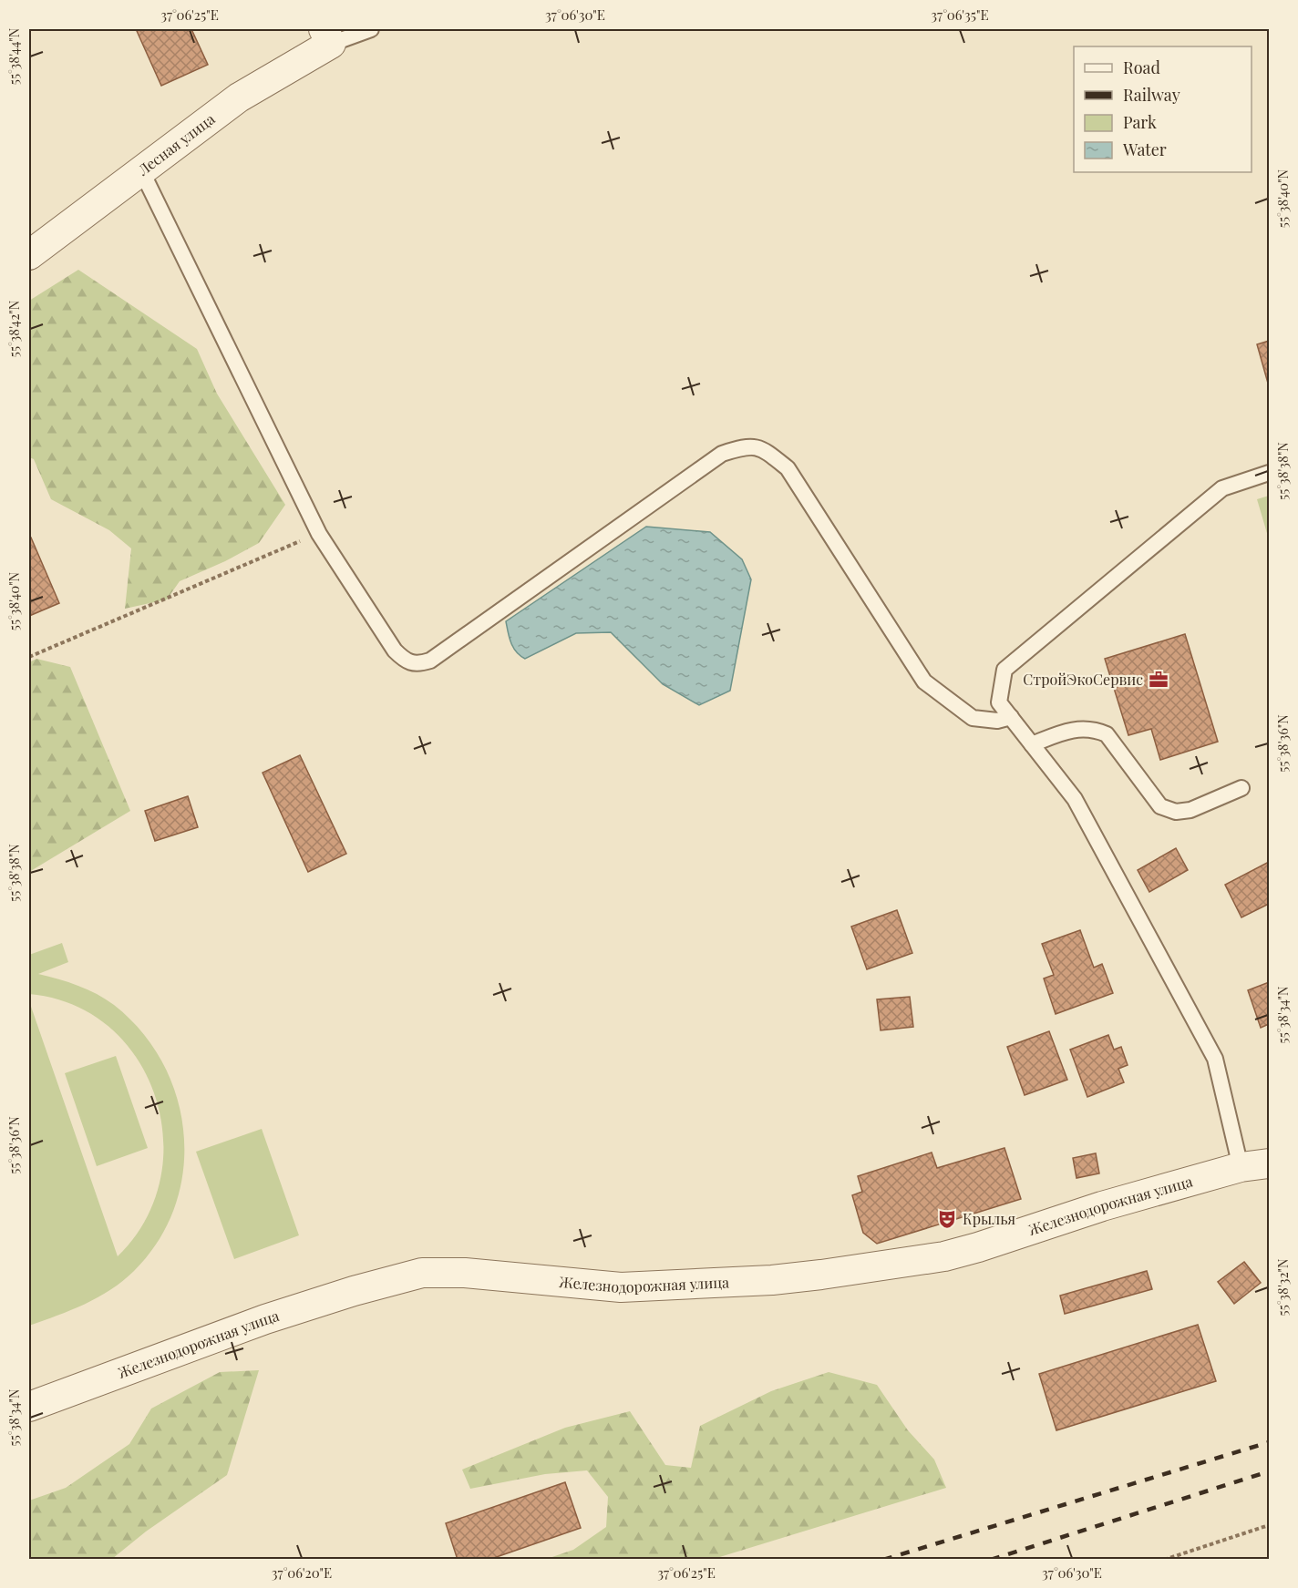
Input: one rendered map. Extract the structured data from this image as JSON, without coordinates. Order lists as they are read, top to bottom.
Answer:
{
  "streets": {
    "street": ["Лесная улица", "Железнодорожная улица"]
  },
  "places": {
    "office": ["СтройЭкоСервис"],
    "theatre": ["Крылья"]
  },
  "legend": [
    "Road",
    "Railway",
    "Park",
    "Water"
  ],
  "coordinates": [
    "37°06'25\"E",
    "37°06'30\"E",
    "37°06'35\"E",
    "55°38'44\"N",
    "55°38'40\"N",
    "55°38'42\"N",
    "55°38'38\"N",
    "55°38'36\"N",
    "55°38'34\"N",
    "55°38'32\"N",
    "37°06'20\"E"
  ]
}
